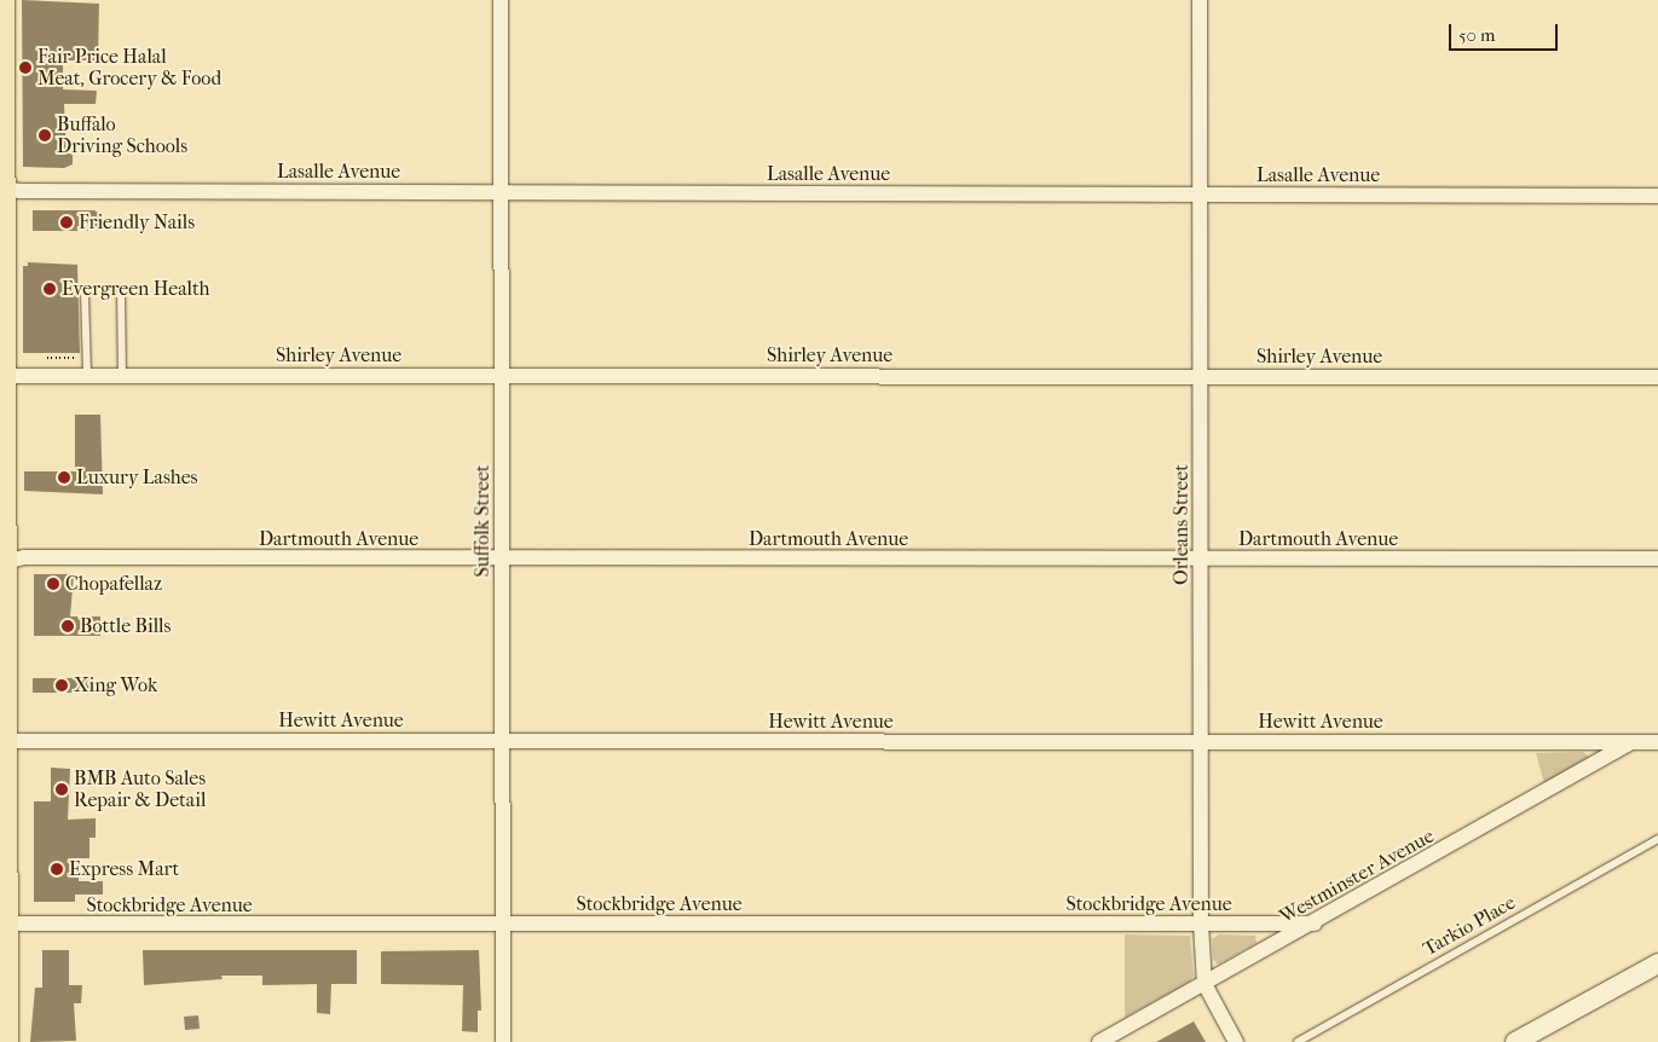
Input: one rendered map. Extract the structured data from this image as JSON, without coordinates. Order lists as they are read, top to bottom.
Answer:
{
  "streets": {
    "street": [
      "Lasalle Avenue",
      "Shirley Avenue",
      "Suffolk Street",
      "Orleans Street",
      "Dartmouth Avenue",
      "Hewitt Avenue",
      "Westminster Avenue",
      "Stockbridge Avenue"
    ],
    "lane": ["Tarkio Place"]
  },
  "crossings": [
    ["Lasalle Avenue", "Suffolk Street"],
    ["Lasalle Avenue", "Orleans Street"],
    ["Shirley Avenue", "Suffolk Street"],
    ["Shirley Avenue", "Orleans Street"],
    ["Suffolk Street", "Dartmouth Avenue"],
    ["Suffolk Street", "Hewitt Avenue"],
    ["Suffolk Street", "Stockbridge Avenue"],
    ["Orleans Street", "Dartmouth Avenue"],
    ["Orleans Street", "Hewitt Avenue"],
    ["Orleans Street", "Westminster Avenue"],
    ["Orleans Street", "Stockbridge Avenue"],
    ["Hewitt Avenue", "Westminster Avenue"],
    ["Westminster Avenue", "Stockbridge Avenue"]
  ],
  "places": [
    "Fair Price Halal Meat, Grocery & Food",
    "Buffalo Driving Schools",
    "Friendly Nails",
    "Evergreen Health",
    "Luxury Lashes",
    "Chopafellaz",
    "Bottle Bills",
    "Xing Wok",
    "BMB Auto Sales Repair & Detail",
    "Express Mart"
  ],
  "scale_bar": "50 m"
}
